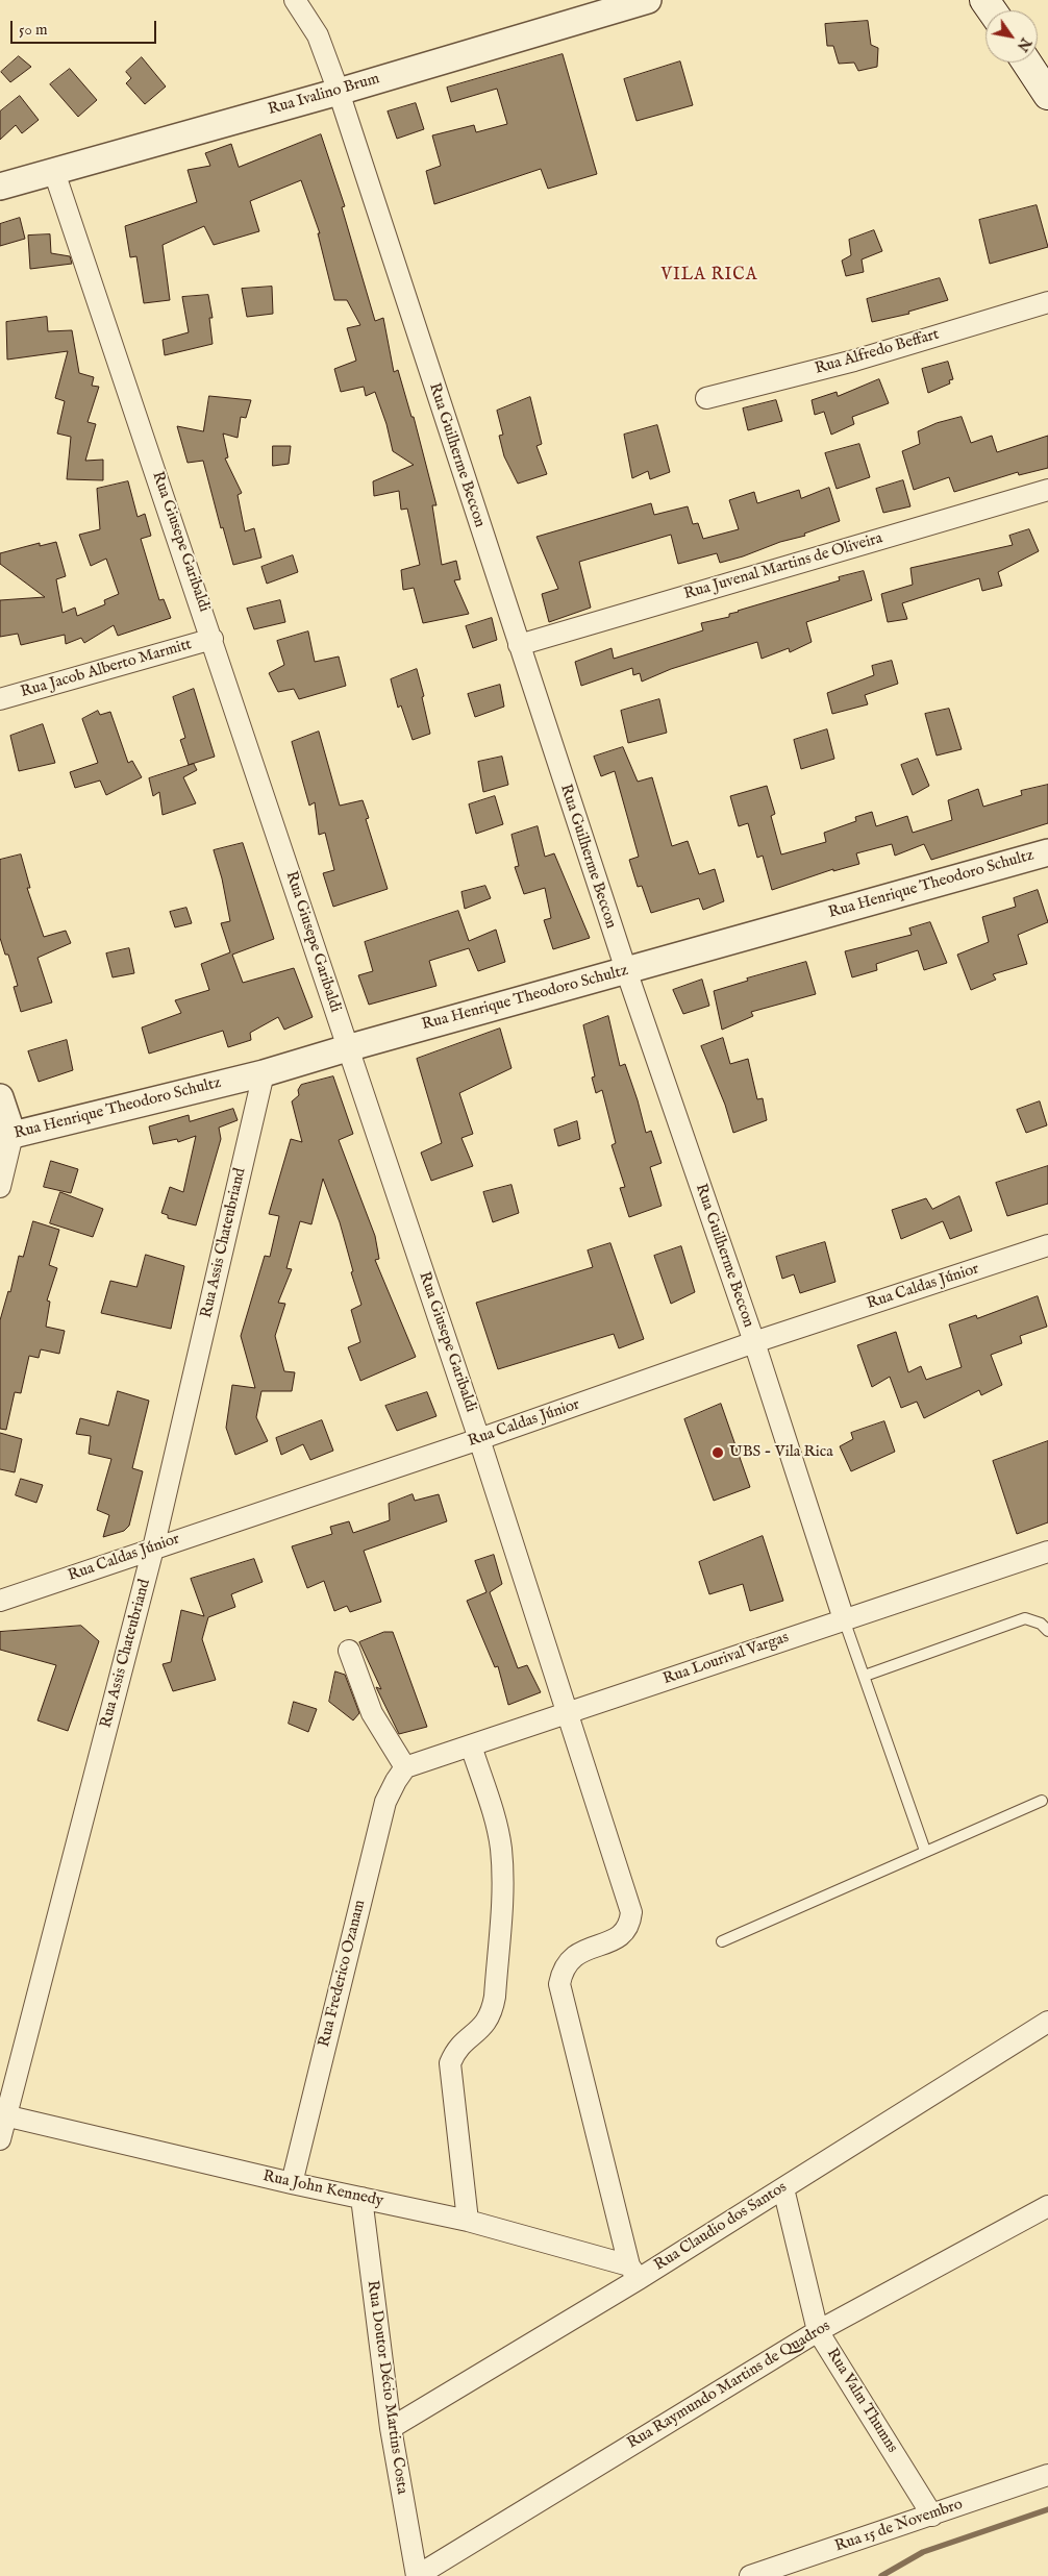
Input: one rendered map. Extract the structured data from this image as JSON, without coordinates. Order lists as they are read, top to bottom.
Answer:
{
  "streets": {
    "street": [
      "Rua Ivalino Brum",
      "Rua Alfredo Beffart",
      "Rua Guilherme Beccon",
      "Rua Giusepe Garibaldi",
      "Rua Juvenal Martins de Oliveira",
      "Rua Jacob Alberto Marmitt",
      "Rua Henrique Theodoro Schultz",
      "Rua Assis Chateubriand",
      "Rua Caldas Júnior",
      "Rua Lourival Vargas",
      "Rua Frederico Ozanam",
      "Rua John Kennedy",
      "Rua Claudio dos Santos",
      "Rua Raymundo Martins de Quadros",
      "Rua Doutor Décio Martins Costa",
      "Rua Valm Thumns",
      "Rua 15 de Novembro"
    ]
  },
  "crossings": [
    ["Rua Ivalino Brum", "Rua Guilherme Beccon"],
    ["Rua Ivalino Brum", "Rua Giusepe Garibaldi"],
    ["Rua Guilherme Beccon", "Rua Juvenal Martins de Oliveira"],
    ["Rua Guilherme Beccon", "Rua Henrique Theodoro Schultz"],
    ["Rua Guilherme Beccon", "Rua Caldas Júnior"],
    ["Rua Guilherme Beccon", "Rua Lourival Vargas"],
    ["Rua Giusepe Garibaldi", "Rua Jacob Alberto Marmitt"],
    ["Rua Giusepe Garibaldi", "Rua Henrique Theodoro Schultz"],
    ["Rua Giusepe Garibaldi", "Rua Caldas Júnior"],
    ["Rua Giusepe Garibaldi", "Rua Lourival Vargas"],
    ["Rua Giusepe Garibaldi", "Rua John Kennedy"],
    ["Rua Giusepe Garibaldi", "Rua Claudio dos Santos"],
    ["Rua Henrique Theodoro Schultz", "Rua Assis Chateubriand"],
    ["Rua Assis Chateubriand", "Rua Caldas Júnior"],
    ["Rua Assis Chateubriand", "Rua John Kennedy"],
    ["Rua Lourival Vargas", "Rua Frederico Ozanam"],
    ["Rua Frederico Ozanam", "Rua John Kennedy"],
    ["Rua John Kennedy", "Rua Claudio dos Santos"],
    ["Rua John Kennedy", "Rua Doutor Décio Martins Costa"],
    ["Rua Claudio dos Santos", "Rua Doutor Décio Martins Costa"],
    ["Rua Claudio dos Santos", "Rua Valm Thumns"],
    ["Rua Raymundo Martins de Quadros", "Rua Doutor Décio Martins Costa"],
    ["Rua Raymundo Martins de Quadros", "Rua Valm Thumns"],
    ["Rua Valm Thumns", "Rua 15 de Novembro"]
  ],
  "districts": ["VILA RICA"],
  "places": ["UBS - Vila Rica"],
  "scale_bar": "50 m",
  "north": "bottom right"
}
